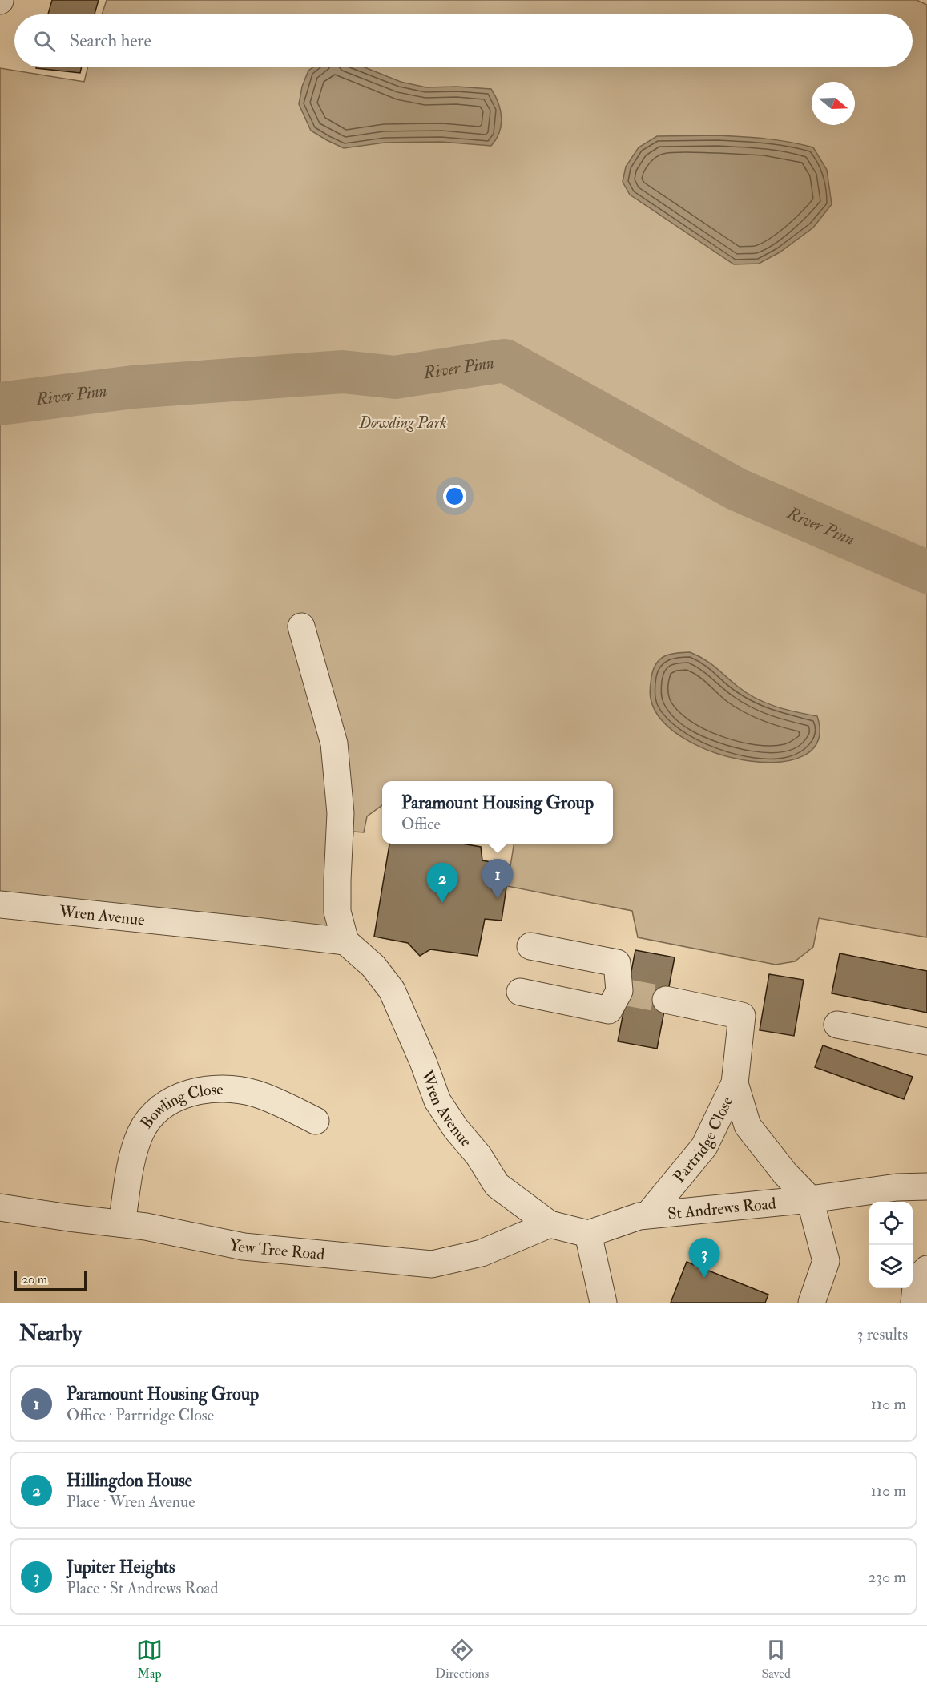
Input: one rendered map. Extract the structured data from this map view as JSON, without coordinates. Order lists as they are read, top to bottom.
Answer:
{
  "streets": {
    "street": [
      "Wren Avenue",
      "Bowling Close",
      "Partridge Close",
      "St Andrews Road",
      "Yew Tree Road"
    ]
  },
  "crossings": [
    ["Wren Avenue", "St Andrews Road"],
    ["Wren Avenue", "Yew Tree Road"],
    ["Bowling Close", "Yew Tree Road"],
    ["Partridge Close", "St Andrews Road"]
  ],
  "water": ["River Pinn"],
  "parks": ["Dowding Park"],
  "scale_bar": "20 m",
  "north": "right",
  "page": {
    "search": "Search here",
    "popup": ["Paramount Housing Group", "Office"],
    "pins": ["1", "2", "3"],
    "scale": "20 m",
    "heading": ["Nearby", "3 results"],
    "list": [
      {
        "mark": "1",
        "name": "Paramount Housing Group",
        "note": "Office · Partridge Close",
        "value": "110 m"
      },
      {
        "mark": "2",
        "name": "Hillingdon House",
        "note": "Place · Wren Avenue",
        "value": "110 m"
      },
      {
        "mark": "3",
        "name": "Jupiter Heights",
        "note": "Place · St Andrews Road",
        "value": "230 m"
      }
    ],
    "nav": ["Map", "Directions", "Saved"]
  }
}
